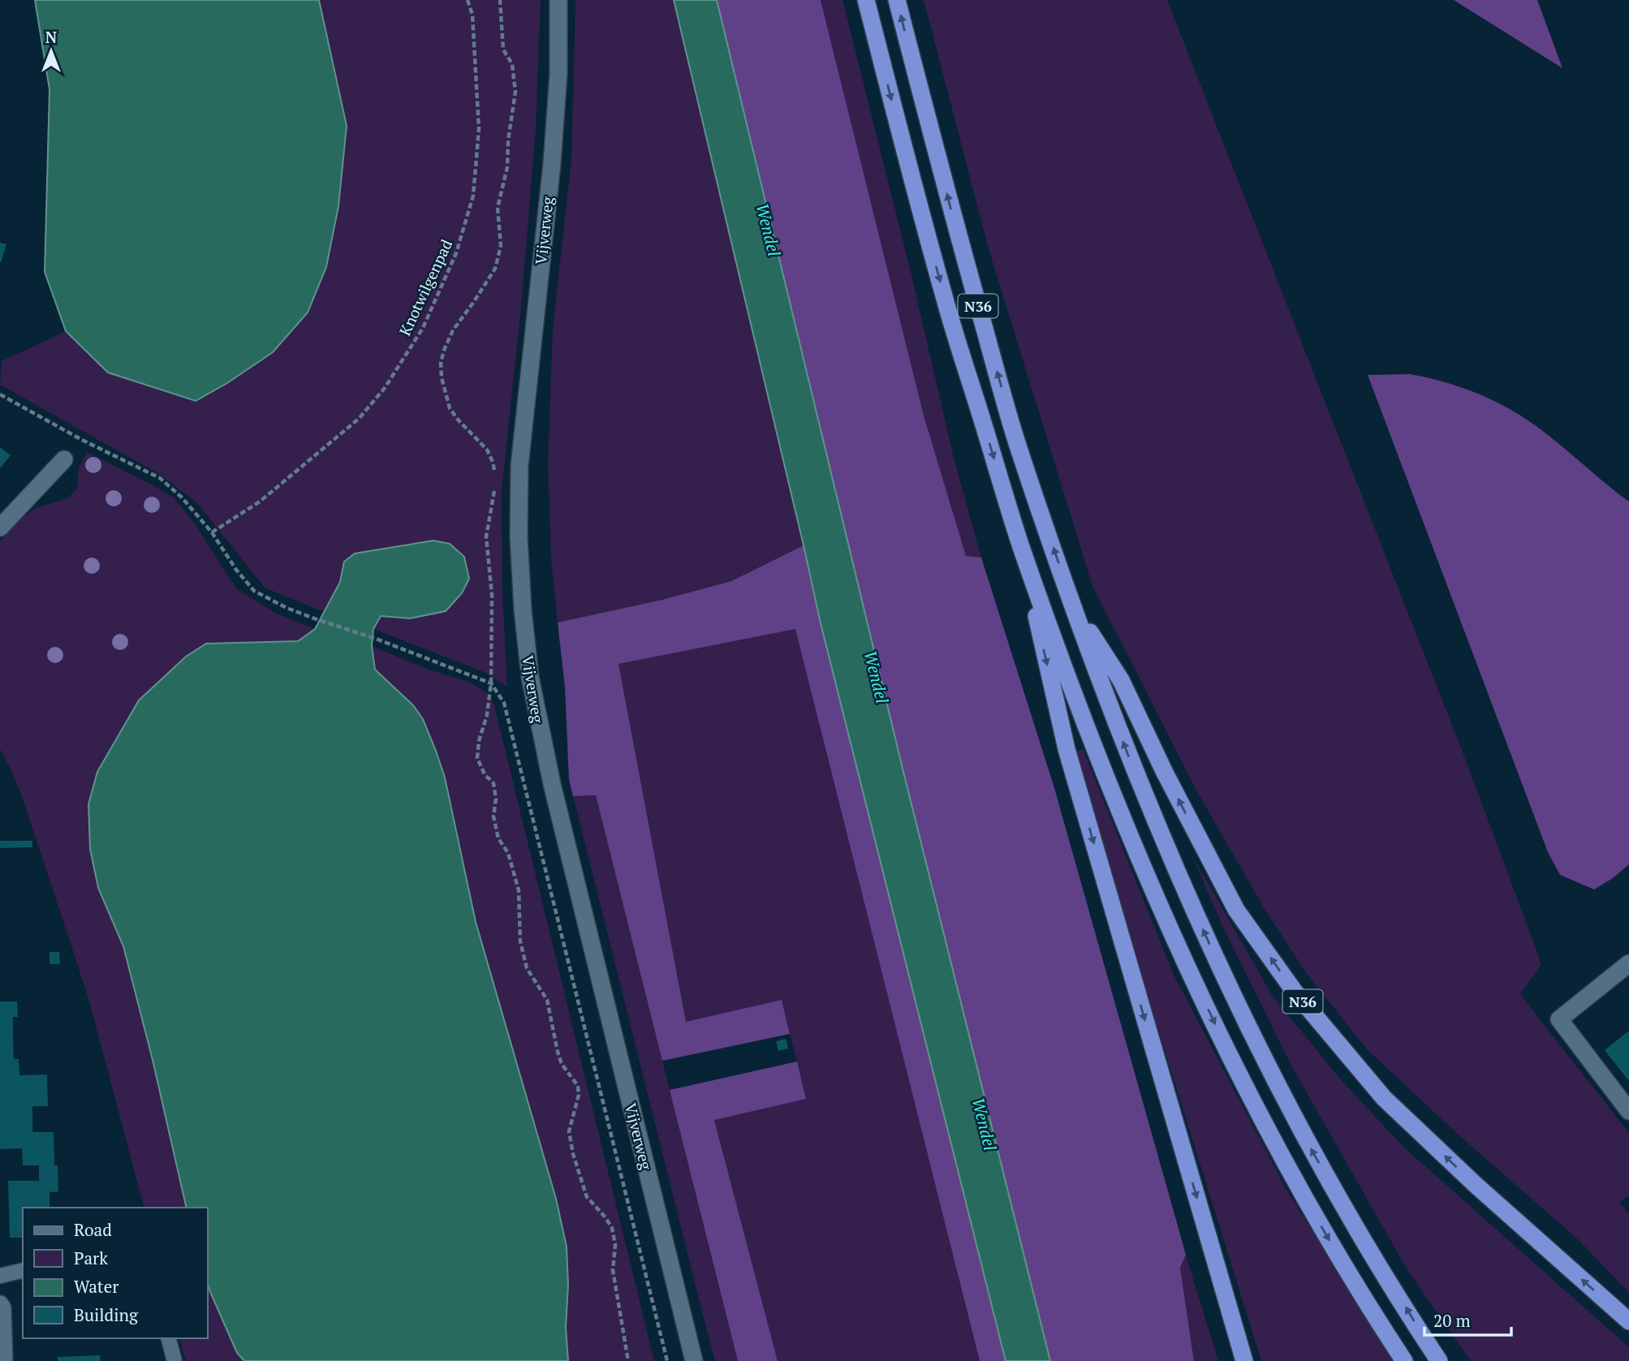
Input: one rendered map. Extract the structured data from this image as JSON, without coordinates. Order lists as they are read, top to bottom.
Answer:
{
  "streets": {
    "highway": ["N36"],
    "street": ["Vijverweg"],
    "path": ["Knotwilgenpad"]
  },
  "water": ["Wendel"],
  "legend": [
    "Road",
    "Park",
    "Water",
    "Building"
  ],
  "scale_bar": "20 m",
  "north": "top"
}
